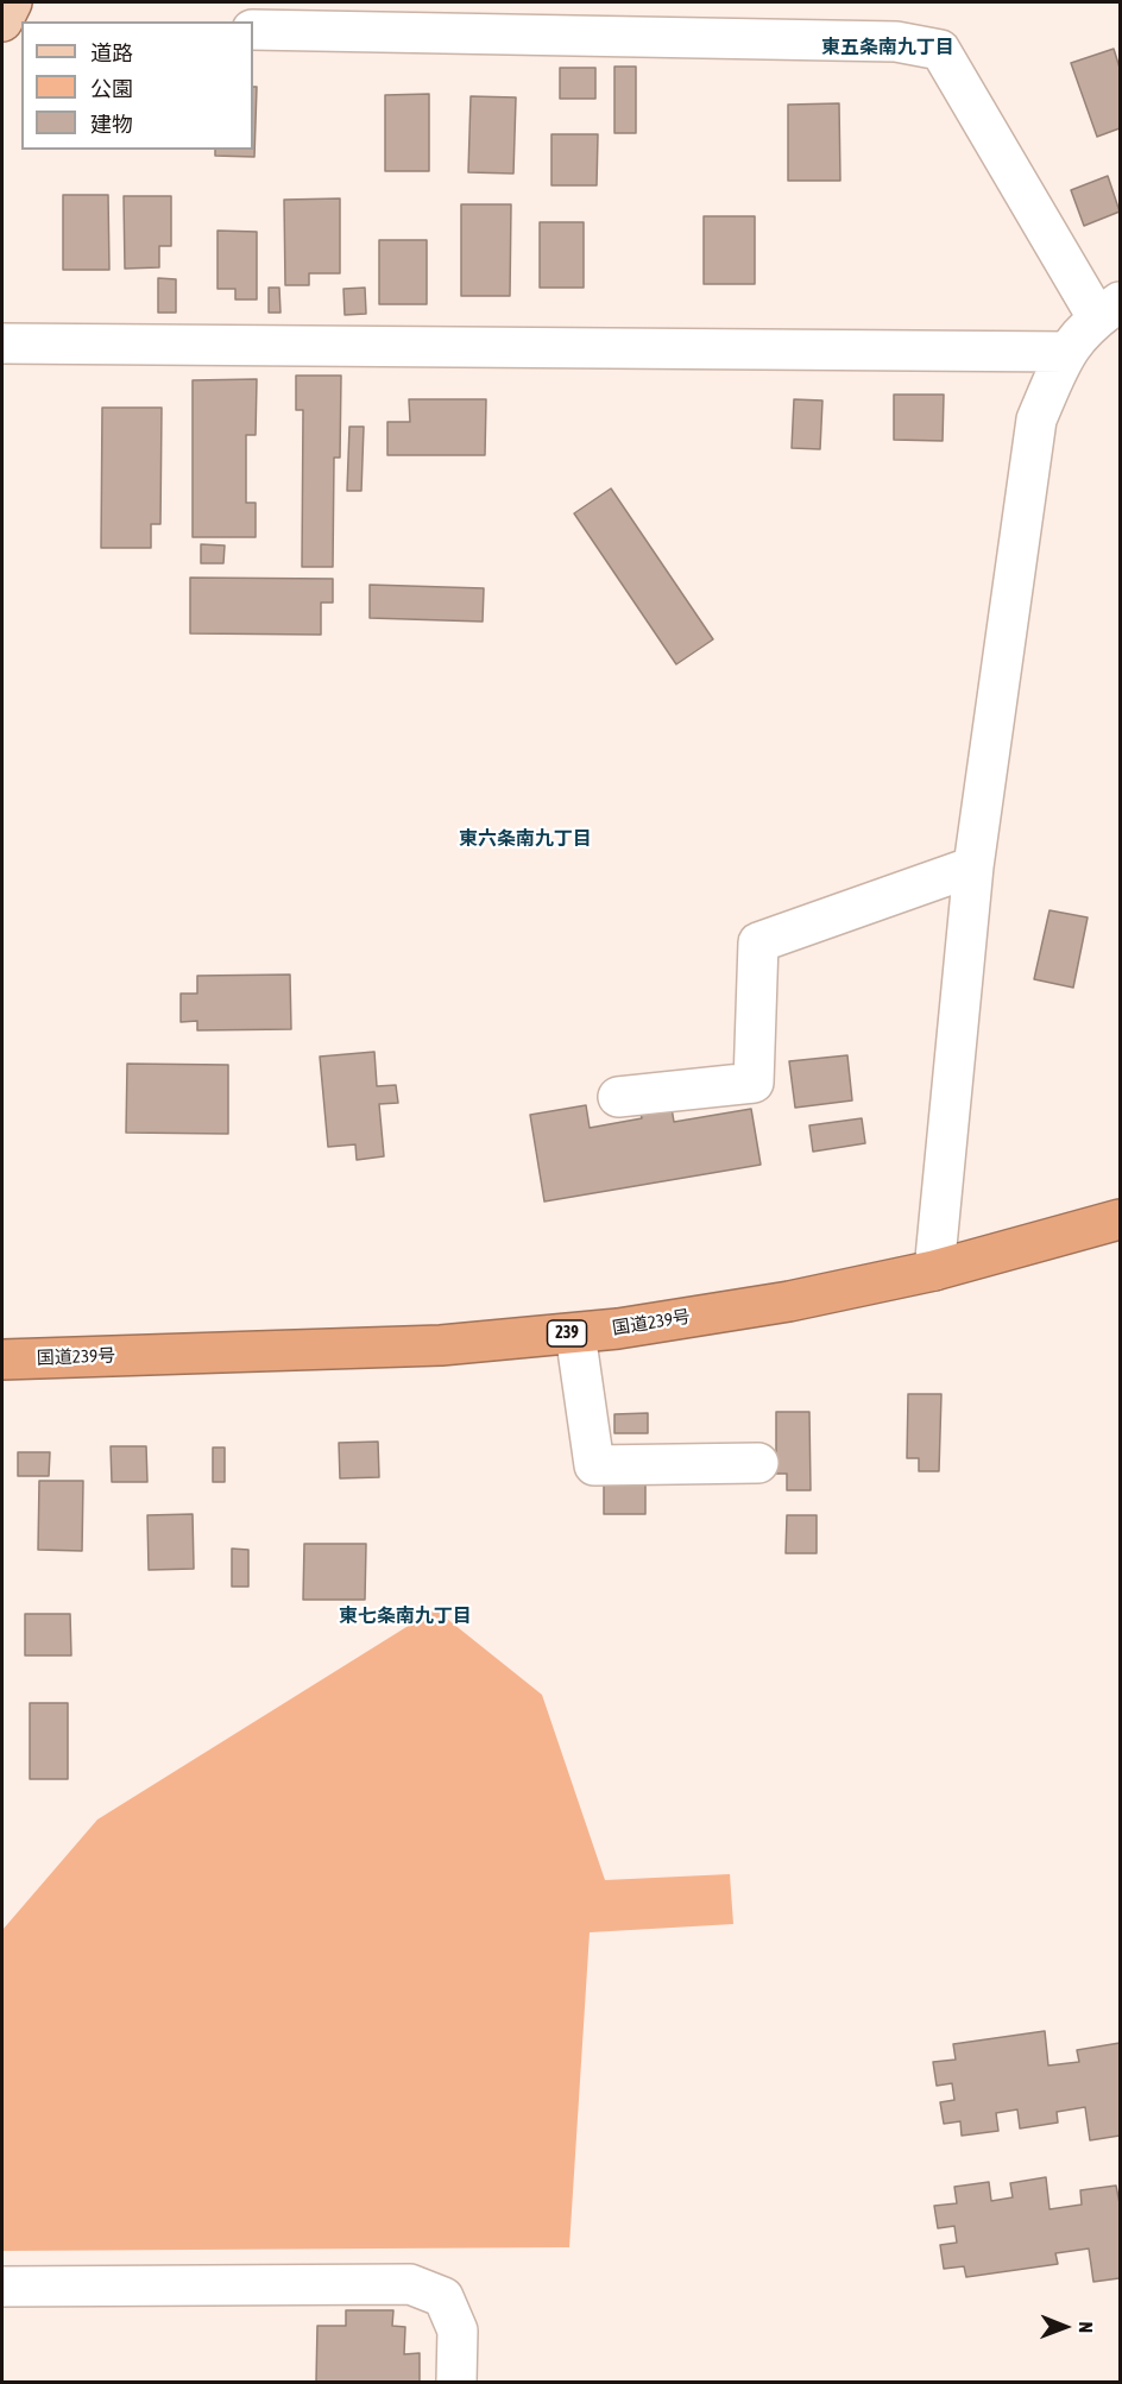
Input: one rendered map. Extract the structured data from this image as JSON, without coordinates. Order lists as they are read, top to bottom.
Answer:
{
  "streets": {
    "highway": ["国道239号", "239"]
  },
  "districts": ["東五条南九丁目", "東六条南九丁目", "東七条南九丁目"],
  "legend": ["道路", "公園", "建物"],
  "north": "right"
}
